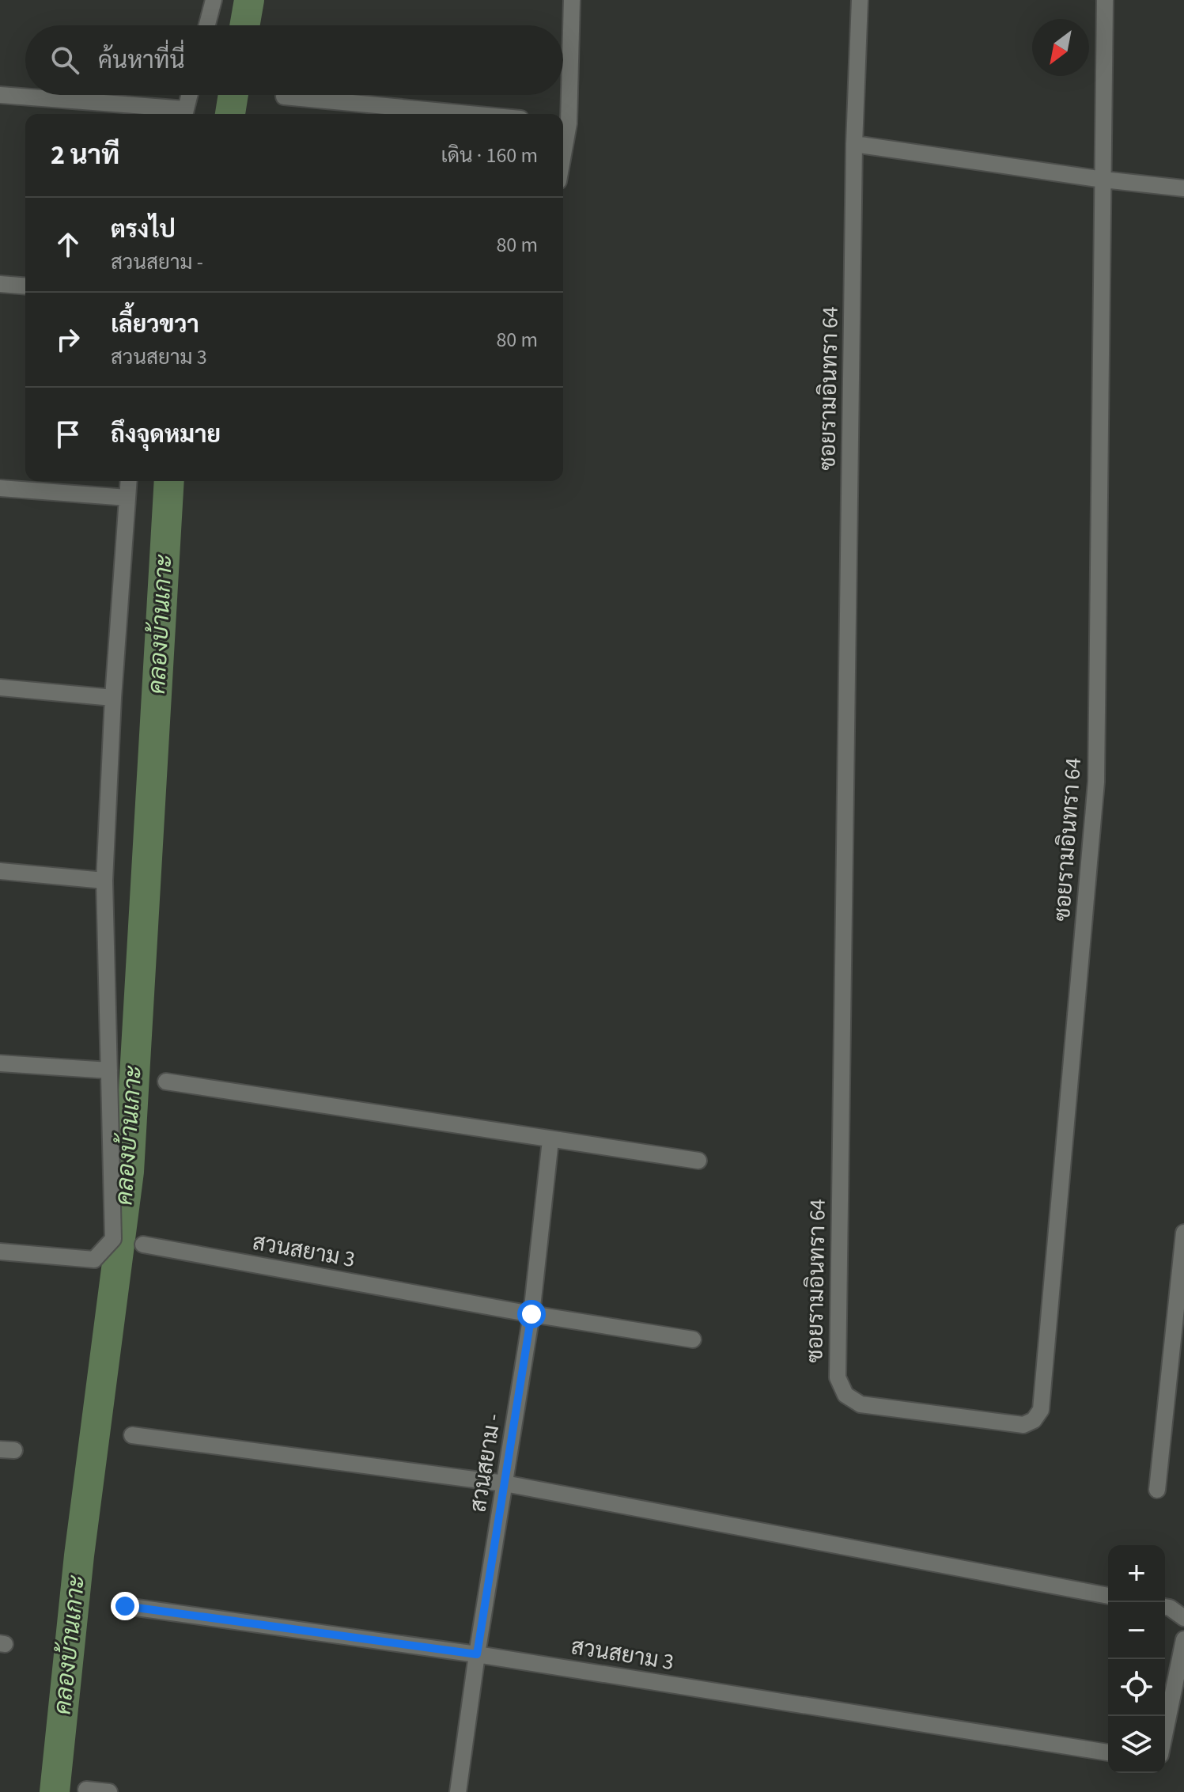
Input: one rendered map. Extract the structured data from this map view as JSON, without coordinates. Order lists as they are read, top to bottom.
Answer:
{
  "streets": {
    "street": ["ซอยรามอินทรา 64", "สวนสยาม 3", "สวนสยาม -"]
  },
  "crossings": [
    ["สวนสยาม 3", "สวนสยาม -"]
  ],
  "water": ["คลองบ้านเกาะ"],
  "north": "bottom left",
  "page": {
    "search": "ค้นหาที่นี่",
    "heading": ["2 นาที", "เดิน · 160 m"],
    "list": [
      ["ตรงไป", "สวนสยาม -", "80 m"],
      ["เลี้ยวขวา", "สวนสยาม 3", "80 m"],
      "ถึงจุดหมาย"
    ],
    "map_buttons": ["+", "−"]
  }
}
